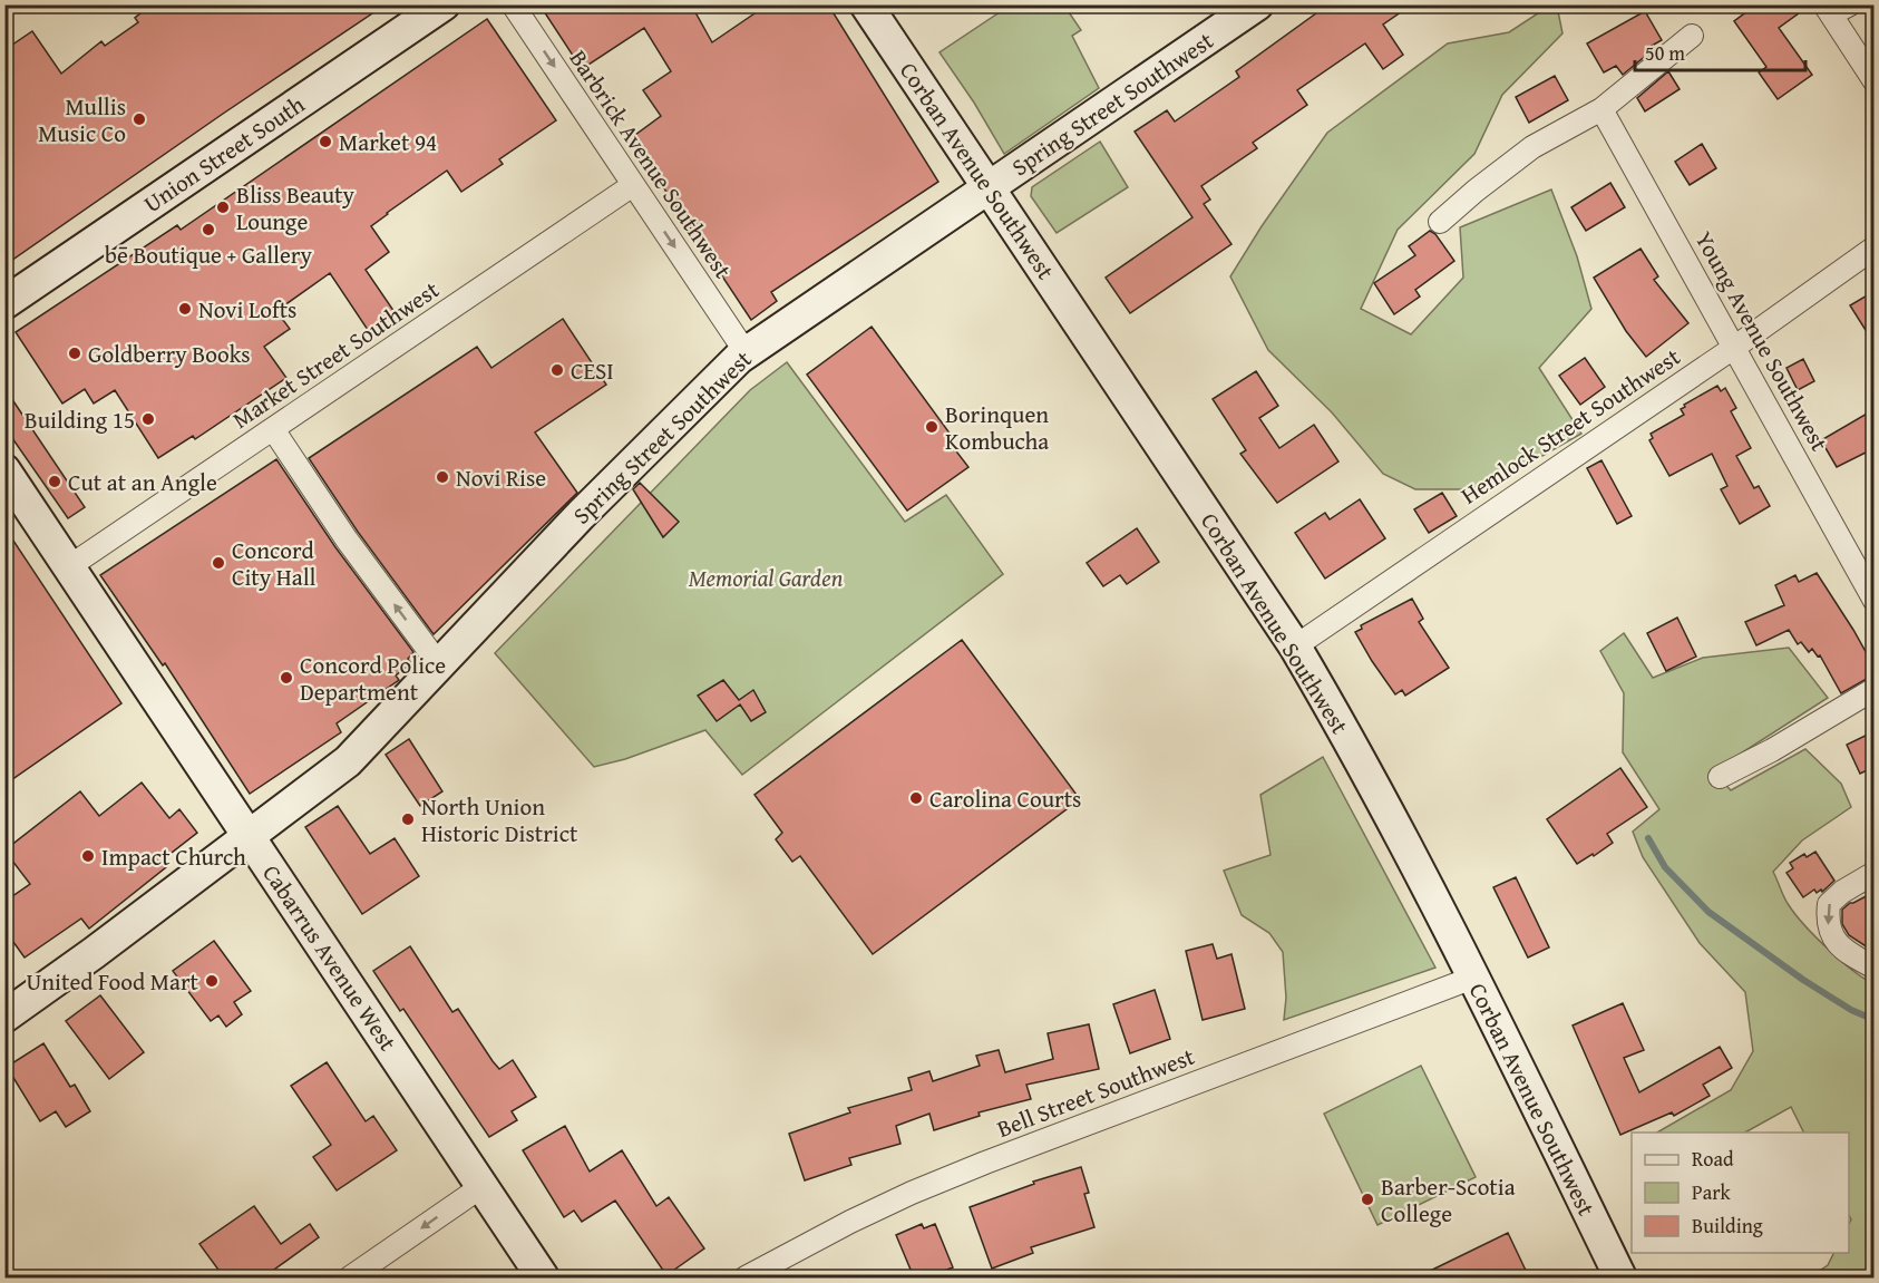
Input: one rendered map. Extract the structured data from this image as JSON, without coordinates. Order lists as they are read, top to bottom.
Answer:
{
  "streets": {
    "street": [
      "Spring Street Southwest",
      "Union Street South",
      "Barbrick Avenue Southwest",
      "Corban Avenue Southwest",
      "Young Avenue Southwest",
      "Market Street Southwest",
      "Hemlock Street Southwest",
      "Cabarrus Avenue West",
      "Bell Street Southwest"
    ]
  },
  "crossings": [
    ["Spring Street Southwest", "Barbrick Avenue Southwest"],
    ["Spring Street Southwest", "Corban Avenue Southwest"],
    ["Spring Street Southwest", "Cabarrus Avenue West"],
    ["Barbrick Avenue Southwest", "Market Street Southwest"],
    ["Corban Avenue Southwest", "Hemlock Street Southwest"],
    ["Corban Avenue Southwest", "Bell Street Southwest"],
    ["Young Avenue Southwest", "Hemlock Street Southwest"],
    ["Market Street Southwest", "Cabarrus Avenue West"]
  ],
  "one_way": ["Barbrick Avenue Southwest"],
  "parks": ["Memorial Garden"],
  "places": [
    "Mullis Music Co",
    "Market 94",
    "Bliss Beauty Lounge",
    "bē Boutique + Gallery",
    "Novi Lofts",
    "Goldberry Books",
    "CESI",
    "Building 15",
    "Borinquen Kombucha",
    "Novi Rise",
    "Cut at an Angle",
    "Concord City Hall",
    "Concord Police Department",
    "Carolina Courts",
    "North Union Historic District",
    "Impact Church",
    "United Food Mart",
    "Barber-Scotia College"
  ],
  "legend": ["Road", "Park", "Building"],
  "scale_bar": "50 m"
}
